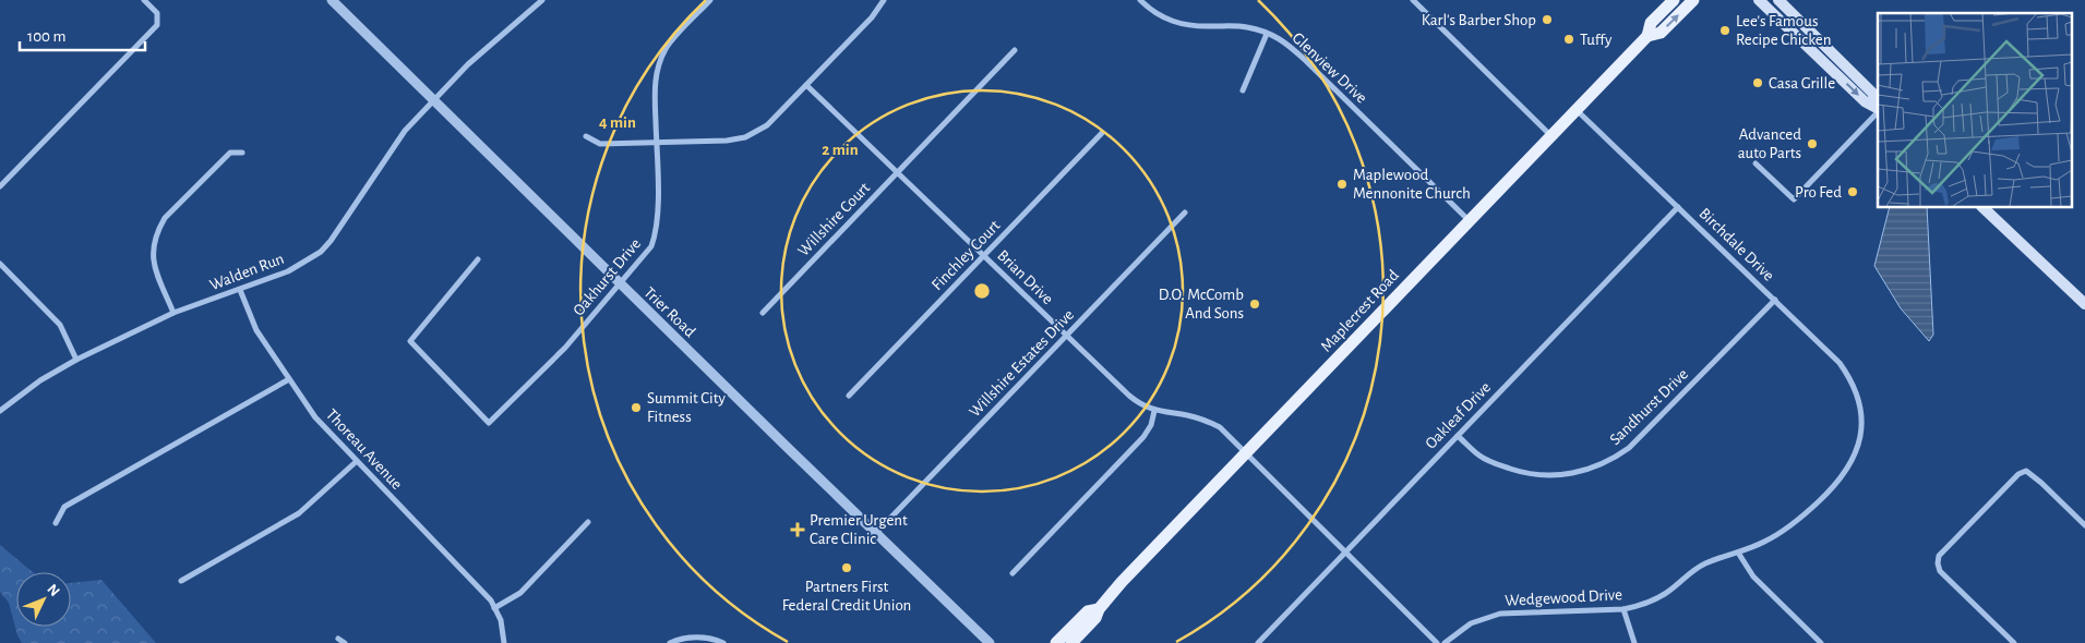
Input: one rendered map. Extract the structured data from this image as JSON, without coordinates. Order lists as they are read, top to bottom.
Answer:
{
  "streets": {
    "main road": ["Maplecrest Road"],
    "street": [
      "Glenview Drive",
      "Willshire Court",
      "Birchdale Drive",
      "Finchley Court",
      "Walden Run",
      "Oakhurst Drive",
      "Brian Drive",
      "Trier Road",
      "Willshire Estates Drive",
      "Sandhurst Drive",
      "Oakleaf Drive",
      "Thoreau Avenue",
      "Wedgewood Drive"
    ]
  },
  "crossings": [
    ["Glenview Drive", "Maplecrest Road"],
    ["Willshire Court", "Brian Drive"],
    ["Birchdale Drive", "Maplecrest Road"],
    ["Birchdale Drive", "Sandhurst Drive"],
    ["Birchdale Drive", "Oakleaf Drive"],
    ["Birchdale Drive", "Wedgewood Drive"],
    ["Finchley Court", "Brian Drive"],
    ["Walden Run", "Trier Road"],
    ["Walden Run", "Thoreau Avenue"],
    ["Oakhurst Drive", "Trier Road"],
    ["Brian Drive", "Maplecrest Road"],
    ["Brian Drive", "Willshire Estates Drive"],
    ["Brian Drive", "Oakleaf Drive"],
    ["Trier Road", "Willshire Estates Drive"],
    ["Sandhurst Drive", "Oakleaf Drive"]
  ],
  "places": {
    "other": [
      "Karl's Barber Shop",
      "Lee's Famous Recipe Chicken",
      "Tuffy",
      "Casa Grille",
      "Advanced auto Parts",
      "Maplewood Mennonite Church",
      "Pro Fed",
      "D.O. McComb And Sons",
      "Summit City Fitness",
      "Partners First Federal Credit Union"
    ],
    "health": ["Premier Urgent Care Clinic"]
  },
  "scale_bar": "100 m",
  "north": "top right",
  "rings": ["4 min", "2 min"]
}
